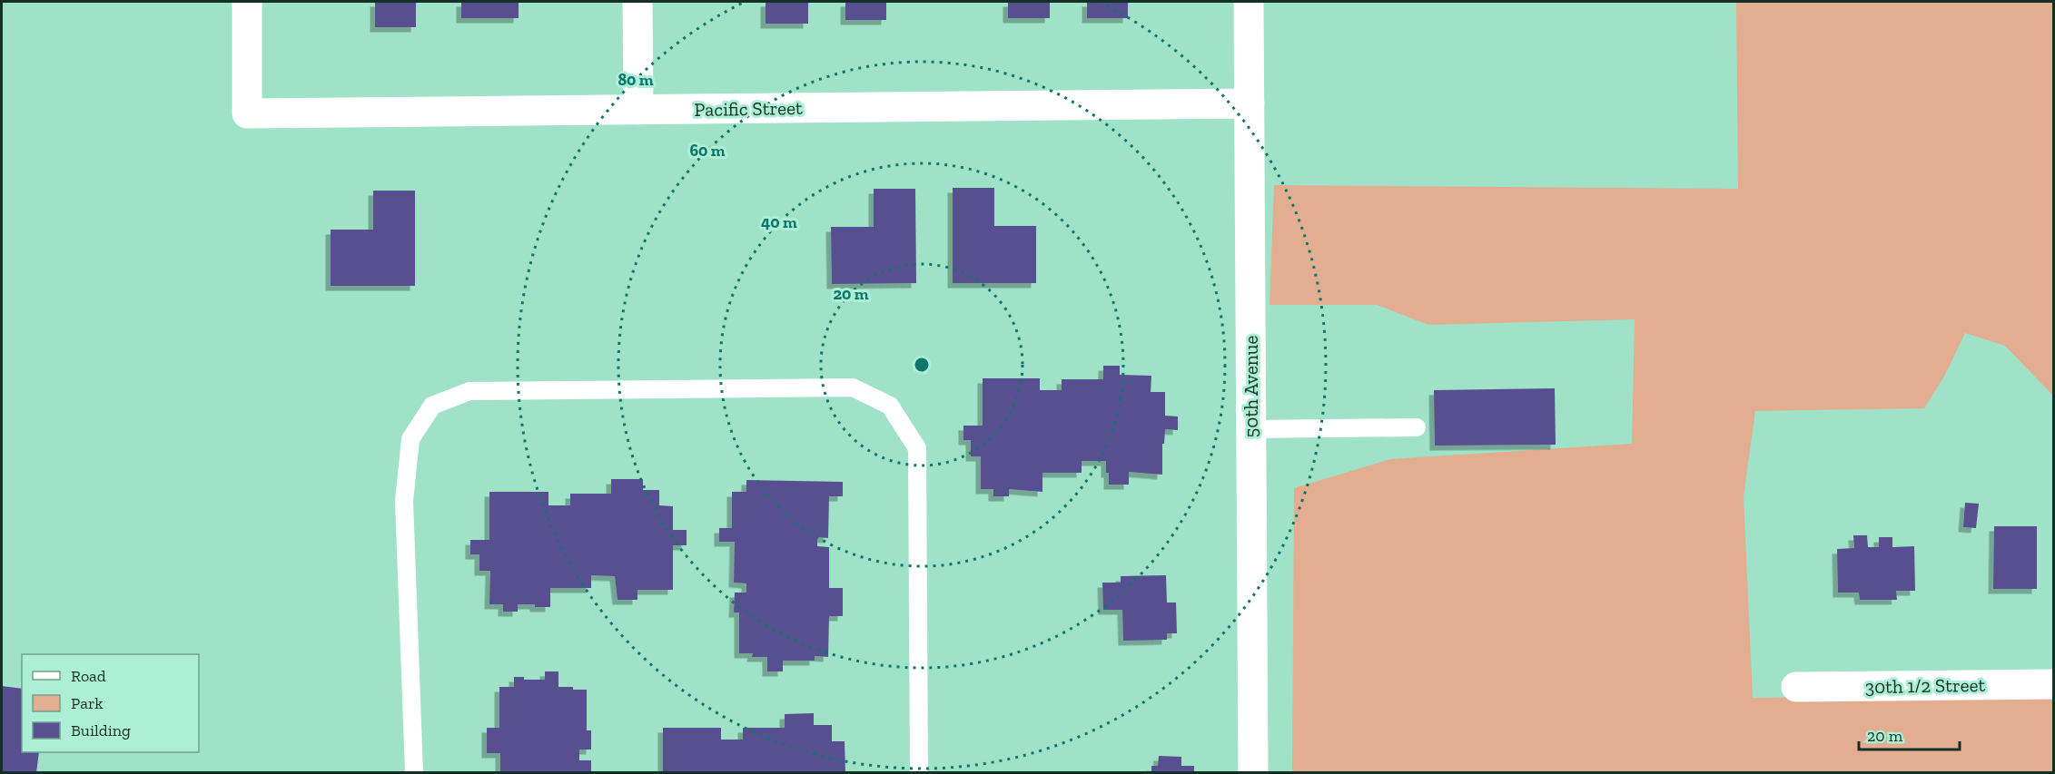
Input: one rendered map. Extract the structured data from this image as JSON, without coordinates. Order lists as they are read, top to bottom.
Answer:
{
  "streets": {
    "street": ["Pacific Street", "50th Avenue", "30th 1/2 Street"]
  },
  "crossings": [
    ["Pacific Street", "50th Avenue"]
  ],
  "legend": ["Road", "Park", "Building"],
  "scale_bar": "20 m",
  "rings": [
    "80 m",
    "60 m",
    "40 m",
    "20 m"
  ]
}
